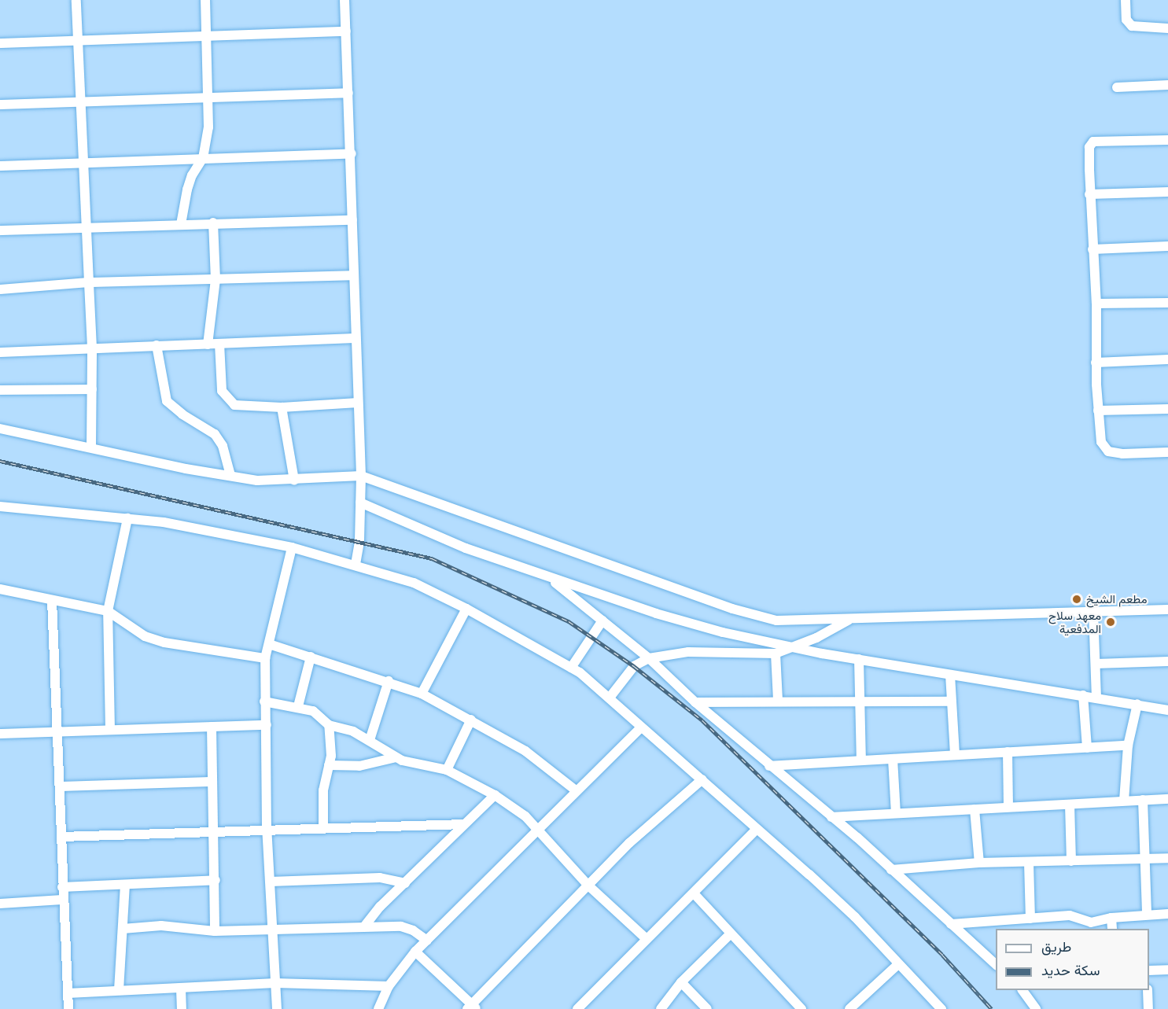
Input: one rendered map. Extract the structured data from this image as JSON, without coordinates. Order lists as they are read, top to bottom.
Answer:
{
  "places": ["مطعم الشيخ", "معهد سلاح المدفعية"],
  "legend": ["طريق", "سكة حديد"]
}
